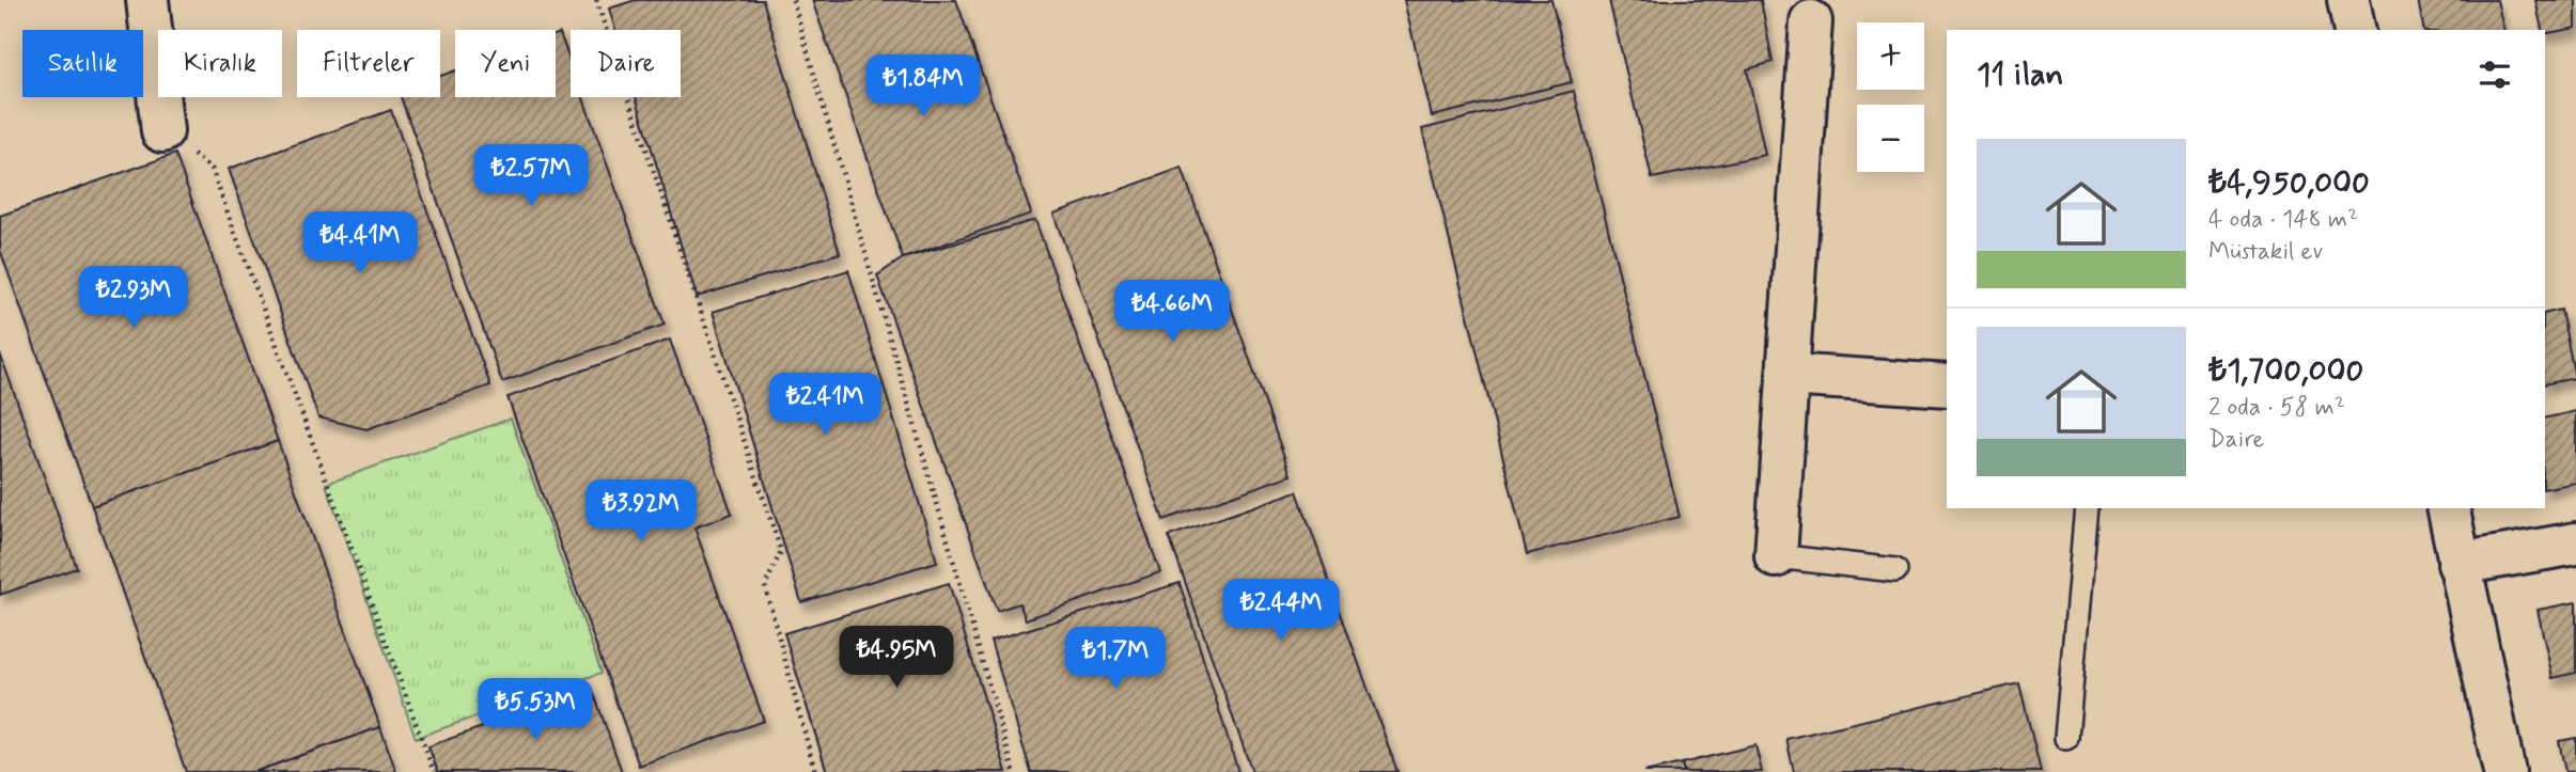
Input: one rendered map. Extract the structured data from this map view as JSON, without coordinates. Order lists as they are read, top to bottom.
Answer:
{
  "page": {
    "map_buttons": ["+", "−"],
    "chip": [
      "Satılık",
      "Kiralık",
      "Filtreler",
      "Yeni",
      "Daire"
    ],
    "heading": "11 ilan",
    "price": [
      "₺1.84M",
      "₺2.57M",
      "₺4.41M",
      "₺2.93M",
      "₺4.66M",
      "₺2.41M",
      "₺3.92M",
      "₺2.44M",
      "₺4.95M",
      "₺1.7M",
      "₺5.53M"
    ],
    "list": [
      {
        "name": "₺4,950,000",
        "note": "4 oda · 148 m² · Müstakil ev"
      },
      {
        "name": "₺1,700,000",
        "note": "2 oda · 58 m² · Daire"
      }
    ]
  }
}
